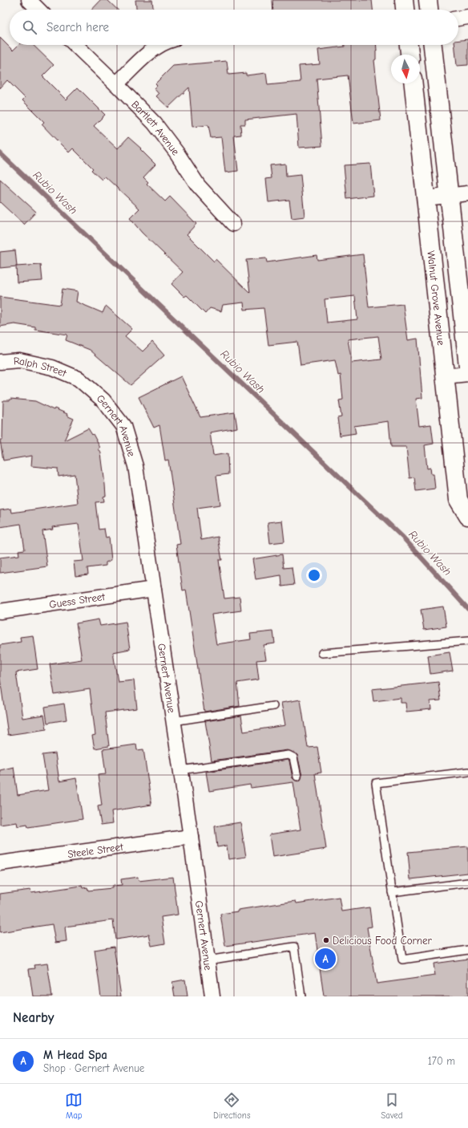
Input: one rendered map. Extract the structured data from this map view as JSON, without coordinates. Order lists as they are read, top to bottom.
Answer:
{
  "streets": {
    "main road": ["Walnut Grove Avenue"],
    "street": [
      "Bartlett Avenue",
      "Ralph Street",
      "Gernert Avenue",
      "Guess Street",
      "Steele Street"
    ]
  },
  "crossings": [
    ["Ralph Street", "Gernert Avenue"],
    ["Gernert Avenue", "Guess Street"],
    ["Gernert Avenue", "Steele Street"]
  ],
  "water": ["Rubio Wash"],
  "places": ["Delicious Food Corner"],
  "north": "bottom",
  "page": {
    "search": "Search here",
    "pins": "A",
    "heading": "Nearby",
    "list": [
      {
        "mark": "A",
        "name": "M Head Spa",
        "note": "Shop · Gernert Avenue",
        "value": "170 m"
      }
    ],
    "nav": ["Map", "Directions", "Saved"]
  }
}
